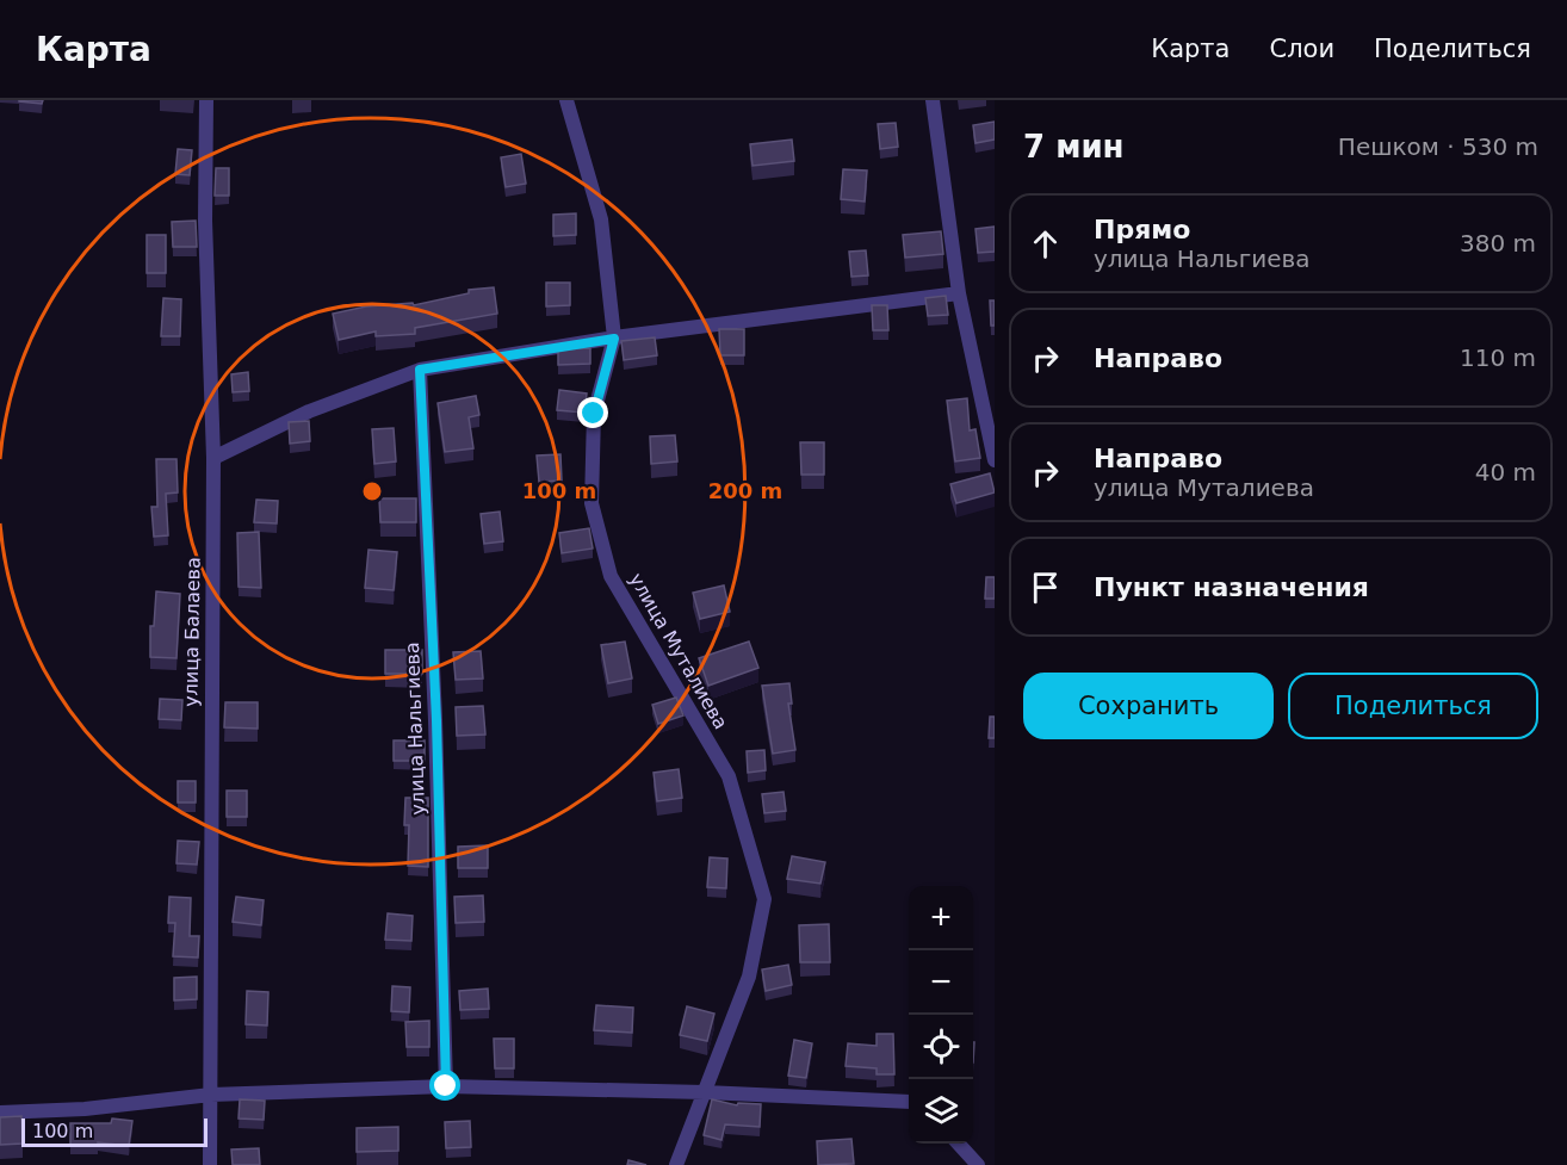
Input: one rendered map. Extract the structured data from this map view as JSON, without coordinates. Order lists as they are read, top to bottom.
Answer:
{
  "streets": {
    "street": ["улица Балаева", "улица Муталиева", "улица Нальгиева"]
  },
  "scale_bar": "100 m",
  "page": {
    "header": "Карта",
    "nav": ["Карта", "Слои", "Поделиться"],
    "heading": ["7 мин", "Пешком · 530 m"],
    "list": [
      ["Прямо", "улица Нальгиева", "380 m"],
      ["Направо", "110 m"],
      ["Направо", "улица Муталиева", "40 m"],
      "Пункт назначения"
    ],
    "buttons": ["Сохранить", "Поделиться"],
    "map_buttons": ["+", "−"],
    "scale": "100 m"
  },
  "rings": ["100 m", "200 m"]
}
